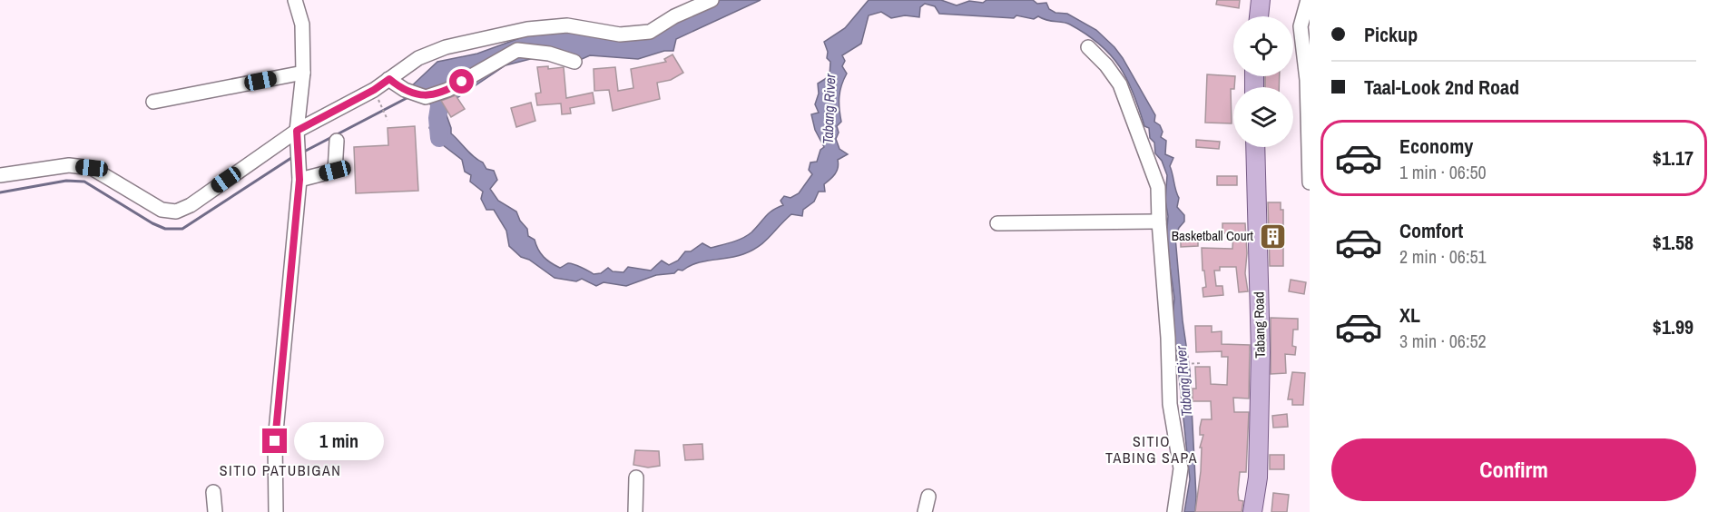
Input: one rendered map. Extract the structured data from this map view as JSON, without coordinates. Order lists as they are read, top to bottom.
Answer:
{
  "streets": {
    "main road": ["Tabang Road"]
  },
  "districts": ["SITIO TABING SAPA", "SITIO PATUBIGAN"],
  "water": ["Tabang River"],
  "places": {
    "building": ["Basketball Court"]
  },
  "page": {
    "banner": ["Pickup", "Taal-Look 2nd Road"],
    "list": [
      {
        "name": "Economy",
        "note": "1 min · 06:50",
        "value": "$1.17"
      },
      {
        "name": "Comfort",
        "note": "2 min · 06:51",
        "value": "$1.58"
      },
      {
        "name": "XL",
        "note": "3 min · 06:52",
        "value": "$1.99"
      }
    ],
    "bubble": "1 min",
    "buttons": "Confirm"
  }
}
